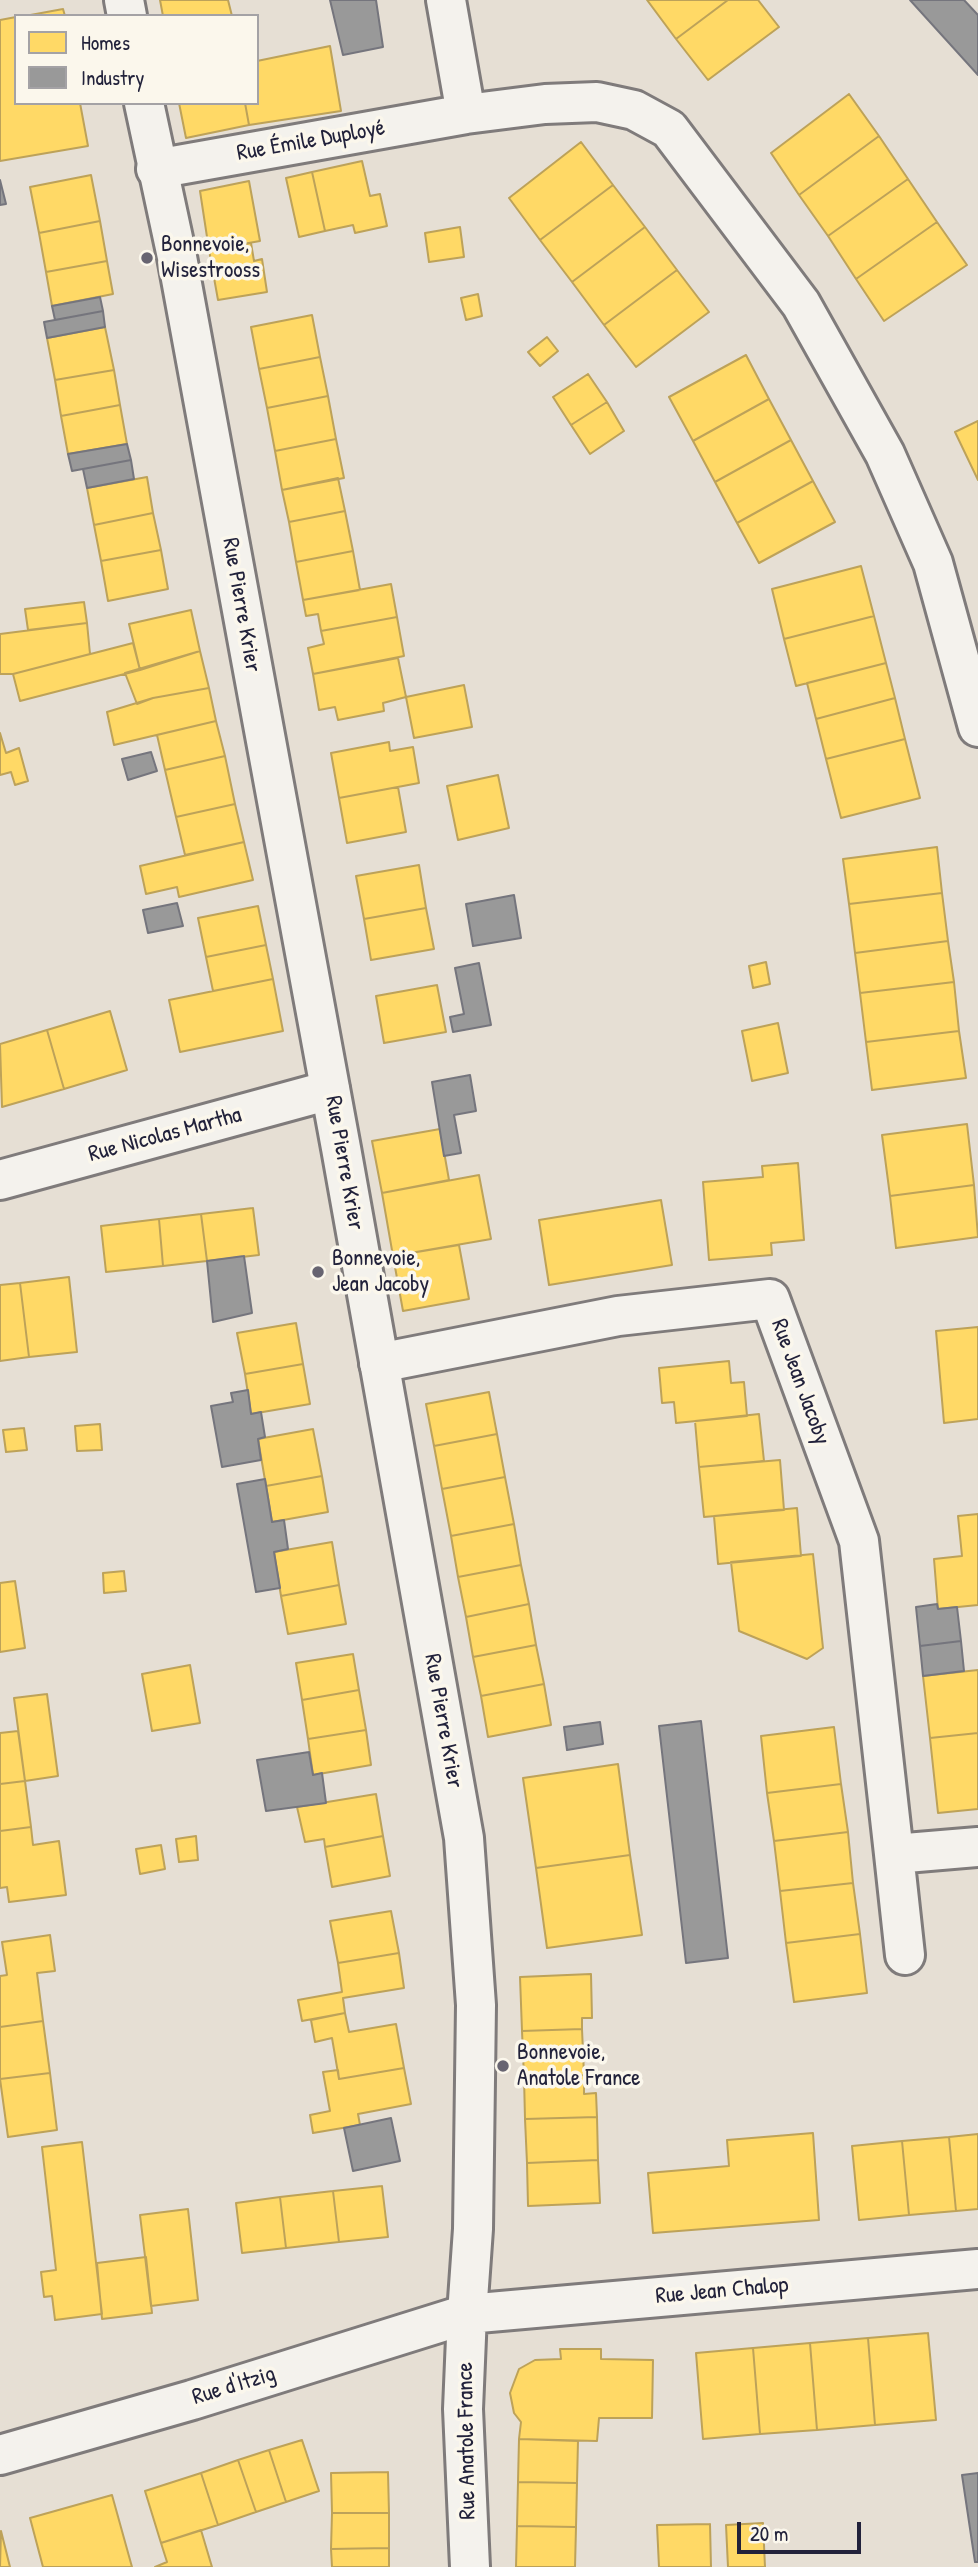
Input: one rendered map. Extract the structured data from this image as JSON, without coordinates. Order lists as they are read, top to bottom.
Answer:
{
  "streets": {
    "street": [
      "Rue Émile Duployé",
      "Rue Pierre Krier",
      "Rue Nicolas Martha",
      "Rue Jean Jacoby",
      "Rue Jean Chalop",
      "Rue d'Itzig",
      "Rue Anatole France"
    ]
  },
  "crossings": [
    ["Rue Émile Duployé", "Rue Pierre Krier"],
    ["Rue Pierre Krier", "Rue Nicolas Martha"],
    ["Rue Pierre Krier", "Rue Jean Jacoby"],
    ["Rue Pierre Krier", "Rue Jean Chalop"],
    ["Rue Pierre Krier", "Rue d'Itzig"],
    ["Rue Pierre Krier", "Rue Anatole France"],
    ["Rue Jean Chalop", "Rue d'Itzig"],
    ["Rue Jean Chalop", "Rue Anatole France"],
    ["Rue d'Itzig", "Rue Anatole France"]
  ],
  "places": ["Bonnevoie, Wisestrooss", "Bonnevoie, Jean Jacoby", "Bonnevoie, Anatole France"],
  "legend": ["Homes", "Industry"],
  "scale_bar": "20 m"
}
